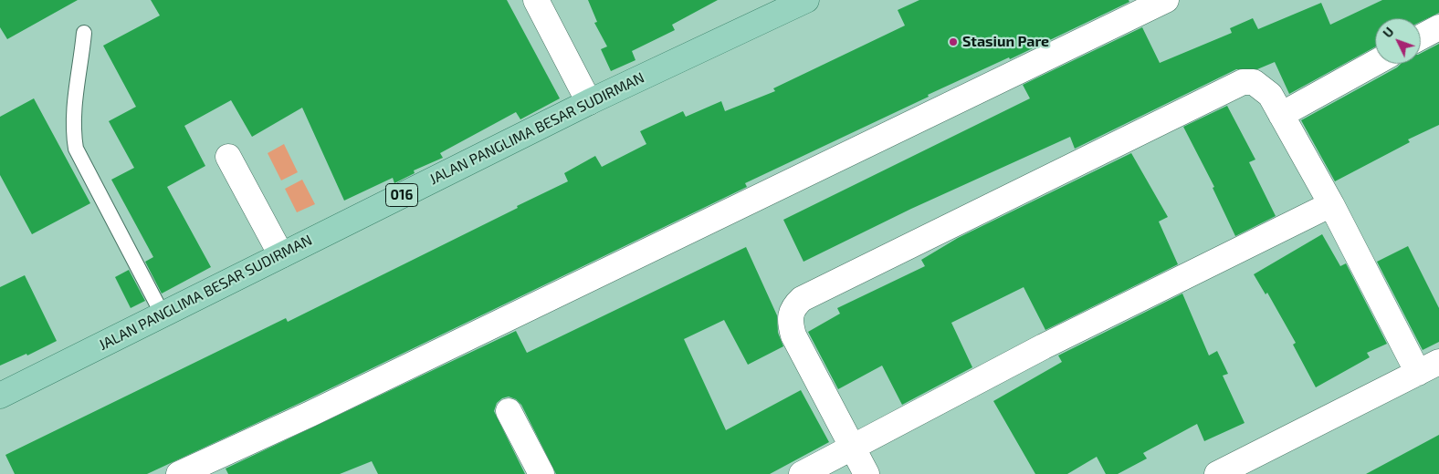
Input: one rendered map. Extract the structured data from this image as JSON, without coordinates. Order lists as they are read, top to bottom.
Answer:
{
  "streets": {
    "main road": ["JALAN PANGLIMA BESAR SUDIRMAN", "016"]
  },
  "places": ["Stasiun Pare"],
  "north": "top left"
}
